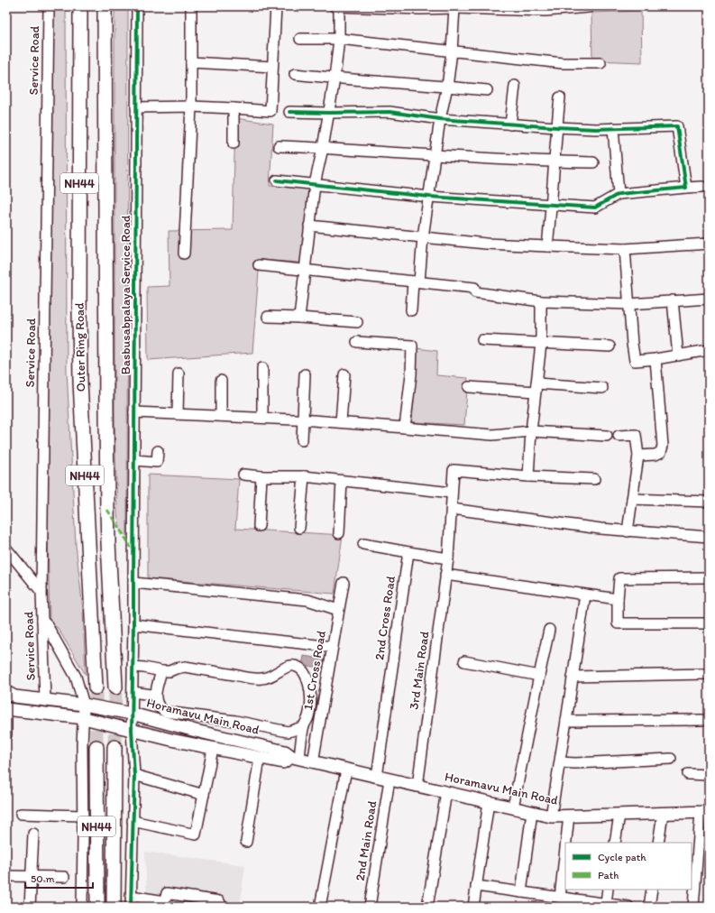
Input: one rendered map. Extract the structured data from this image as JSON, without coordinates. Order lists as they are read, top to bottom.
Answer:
{
  "streets": {
    "highway": ["NH44", "Outer Ring Road"],
    "main road": ["Horamavu Main Road"],
    "street": [
      "Service Road",
      "Basbusabpalaya Service Road",
      "2nd Cross Road",
      "1st Cross Road",
      "3rd Main Road",
      "2nd Main Road"
    ]
  },
  "crossings": [
    ["Service Road", "Horamavu Main Road"],
    ["Basbusabpalaya Service Road", "Horamavu Main Road"],
    ["2nd Cross Road", "Horamavu Main Road"],
    ["1st Cross Road", "Horamavu Main Road"],
    ["3rd Main Road", "Horamavu Main Road"],
    ["Horamavu Main Road", "2nd Main Road"]
  ],
  "legend": ["Cycle path", "Path"],
  "scale_bar": "50 m"
}
